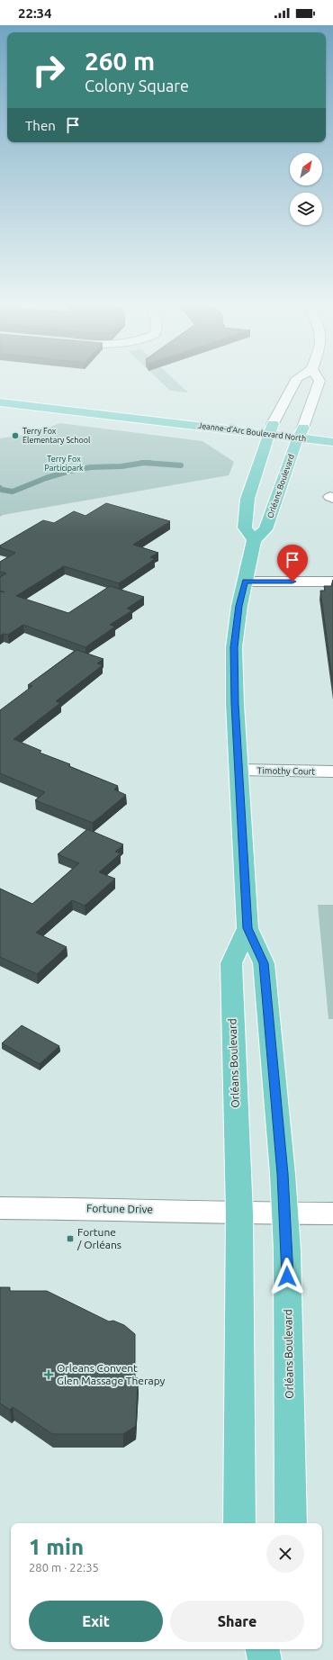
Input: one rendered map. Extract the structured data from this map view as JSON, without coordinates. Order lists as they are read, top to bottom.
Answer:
{
  "streets": {
    "main road": ["Jeanne-d'Arc Boulevard North", "Orléans Boulevard"],
    "street": ["Timothy Court", "Fortune Drive"]
  },
  "crossings": [
    ["Jeanne-d'Arc Boulevard North", "Orléans Boulevard"],
    ["Orléans Boulevard", "Timothy Court"],
    ["Orléans Boulevard", "Fortune Drive"]
  ],
  "parks": ["Terry Fox Participark"],
  "places": {
    "other": ["Terry Fox Elementary School"],
    "transit": ["Fortune / Orléans"],
    "health": ["Orleans Convent Glen Massage Therapy"]
  },
  "north": "top right",
  "page": {
    "status": "22:34",
    "turn": ["260 m", "Colony Square"],
    "then": "Then",
    "heading": ["1 min", "280 m · 22:35"],
    "buttons": ["Exit", "Share"]
  }
}
